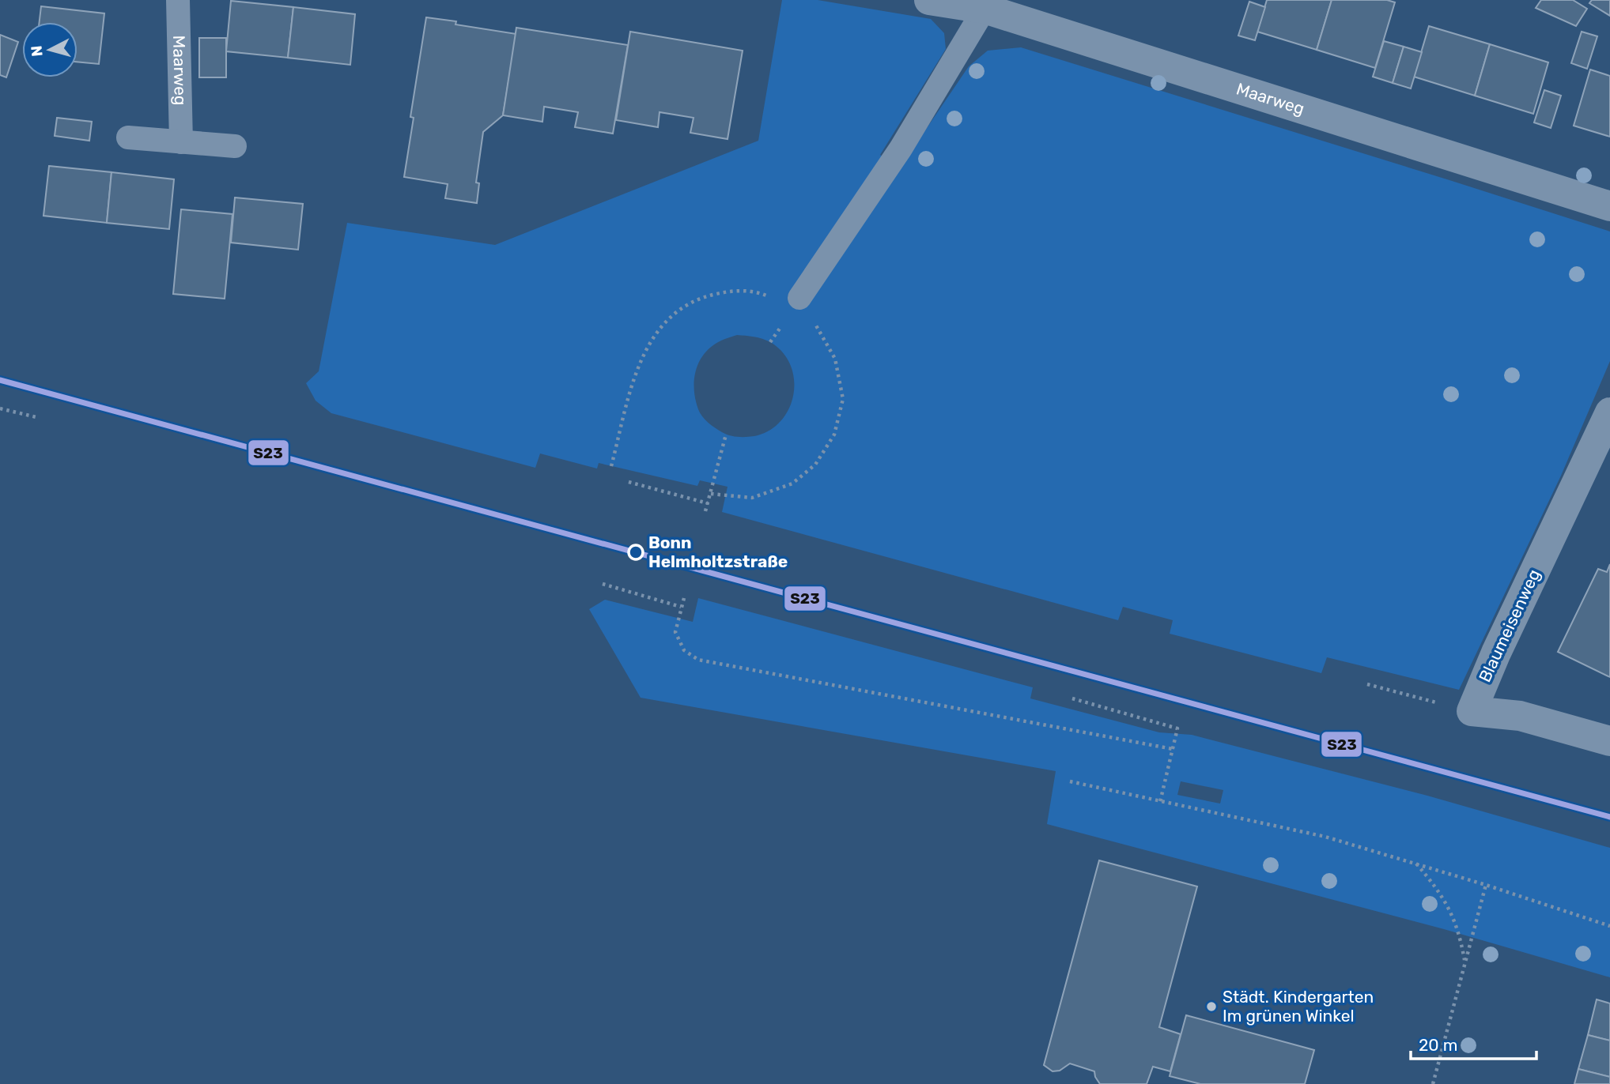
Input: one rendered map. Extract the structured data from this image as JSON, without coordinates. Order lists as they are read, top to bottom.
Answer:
{
  "streets": {
    "street": ["Maarweg", "Blaumeisenweg"]
  },
  "places": ["Bonn Helmholtzstraße", "Städt. Kindergarten Im grünen Winkel"],
  "lines": ["transit line S23"],
  "scale_bar": "20 m",
  "north": "left"
}
